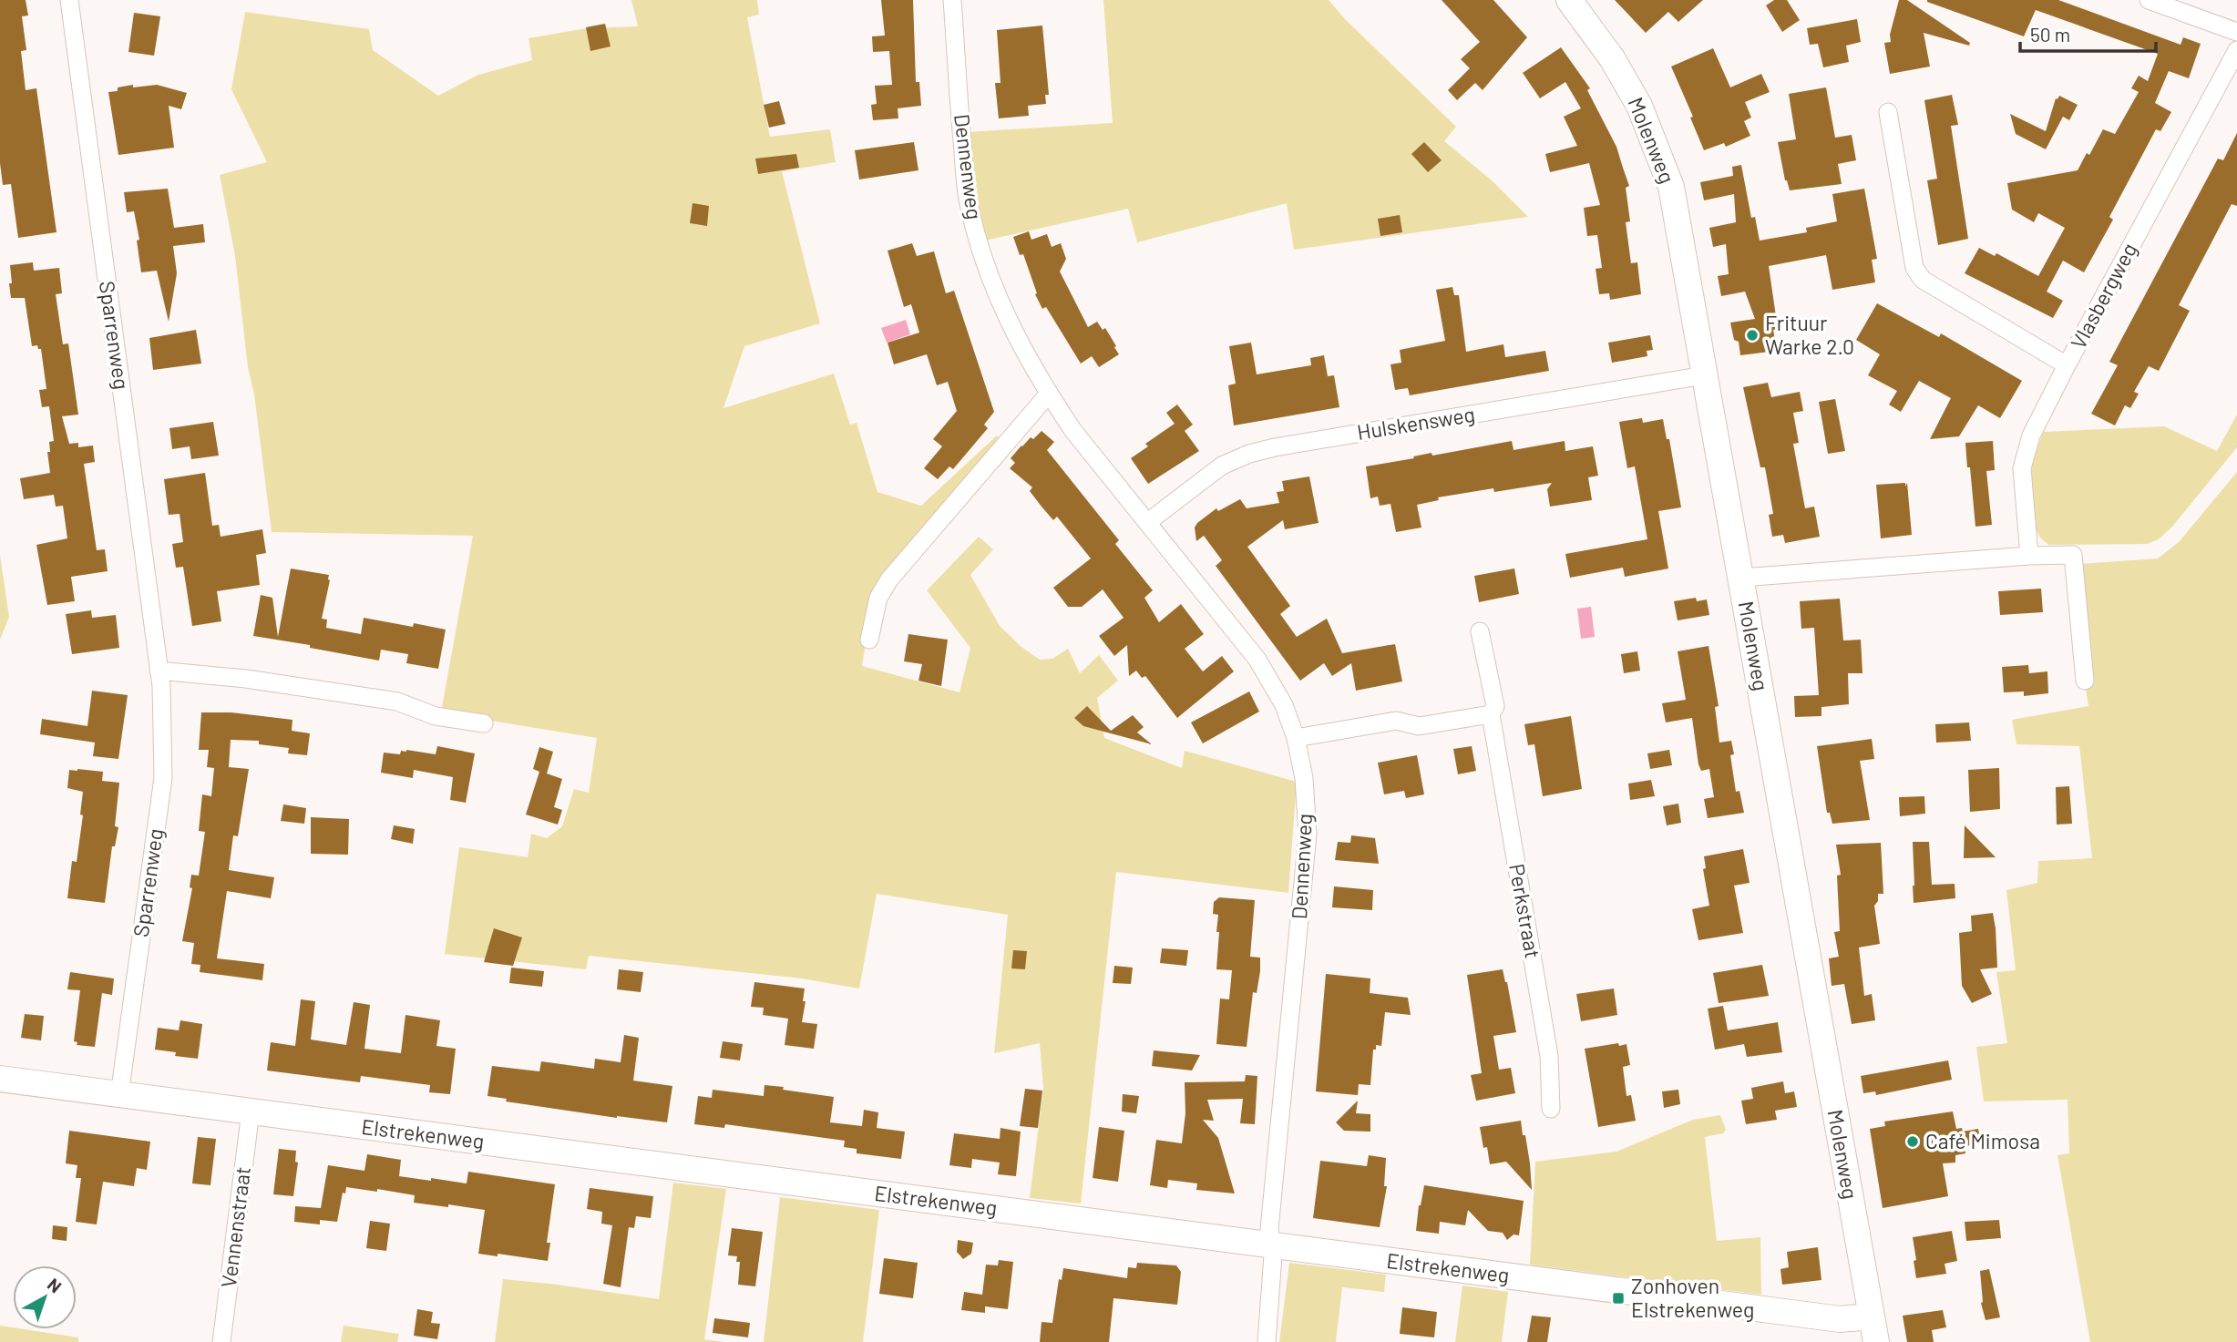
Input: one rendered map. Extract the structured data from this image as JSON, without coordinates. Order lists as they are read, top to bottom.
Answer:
{
  "streets": {
    "street": [
      "Molenweg",
      "Dennenweg",
      "Vlasbergweg",
      "Sparrenweg",
      "Hulskensweg",
      "Perkstraat",
      "Elstrekenweg",
      "Vennenstraat"
    ]
  },
  "crossings": [
    ["Molenweg", "Hulskensweg"],
    ["Molenweg", "Elstrekenweg"],
    ["Dennenweg", "Hulskensweg"],
    ["Dennenweg", "Elstrekenweg"],
    ["Sparrenweg", "Elstrekenweg"],
    ["Elstrekenweg", "Vennenstraat"]
  ],
  "places": {
    "other": ["Frituur Warke 2.0", "Café Mimosa"],
    "transit": ["Zonhoven Elstrekenweg"]
  },
  "scale_bar": "50 m",
  "north": "top right"
}
